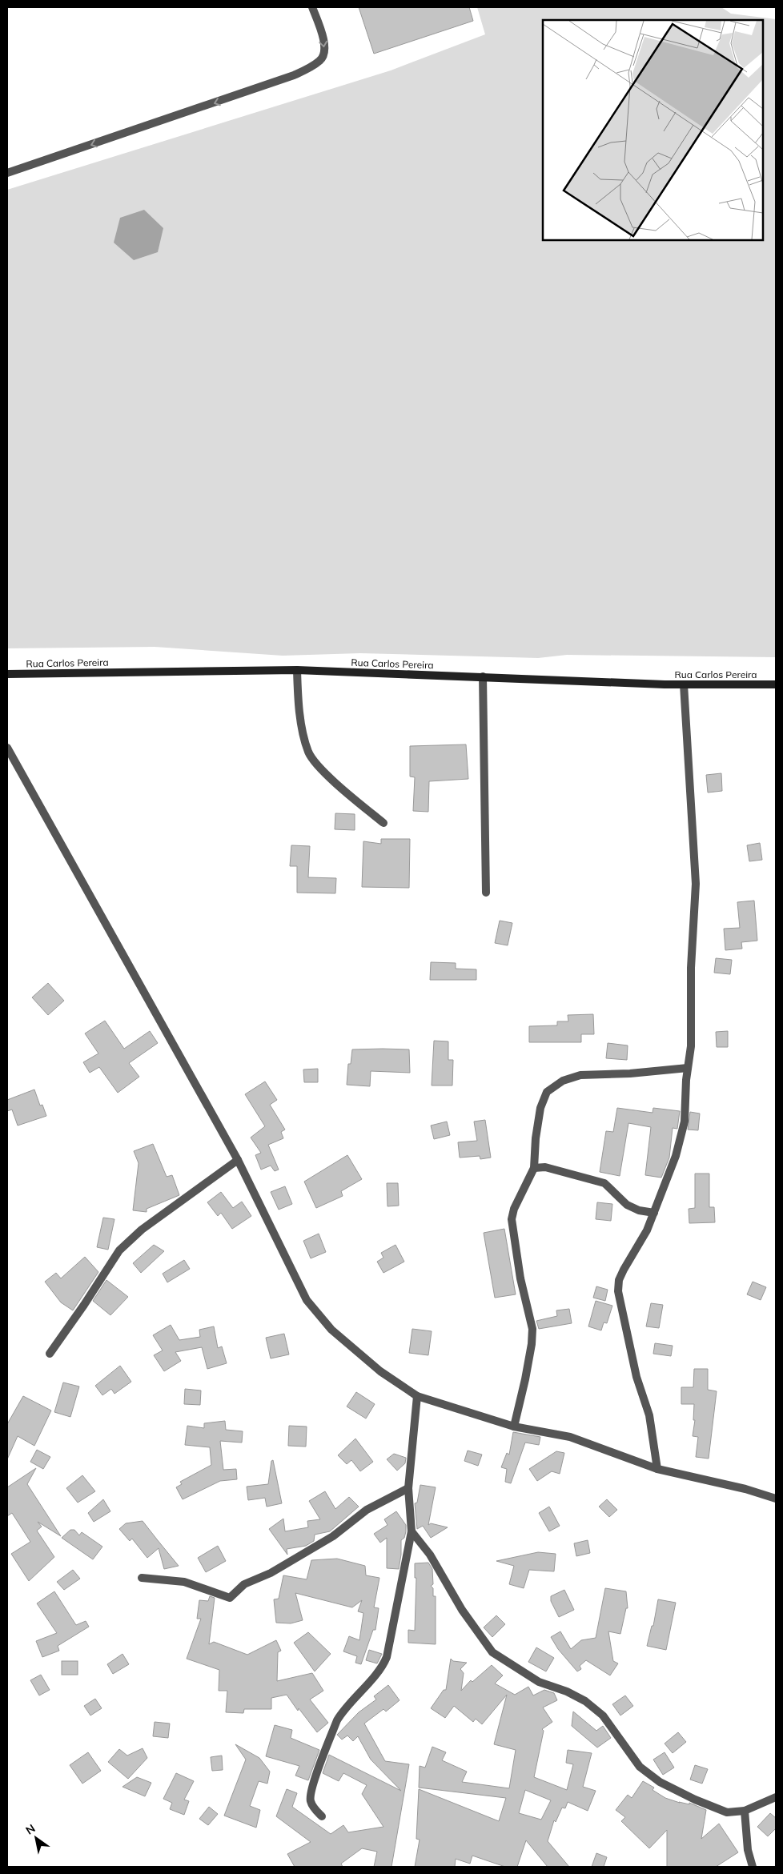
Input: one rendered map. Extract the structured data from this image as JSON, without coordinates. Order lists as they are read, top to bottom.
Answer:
{
  "streets": {
    "main road": ["Rua Carlos Pereira"]
  },
  "north": "top left"
}
